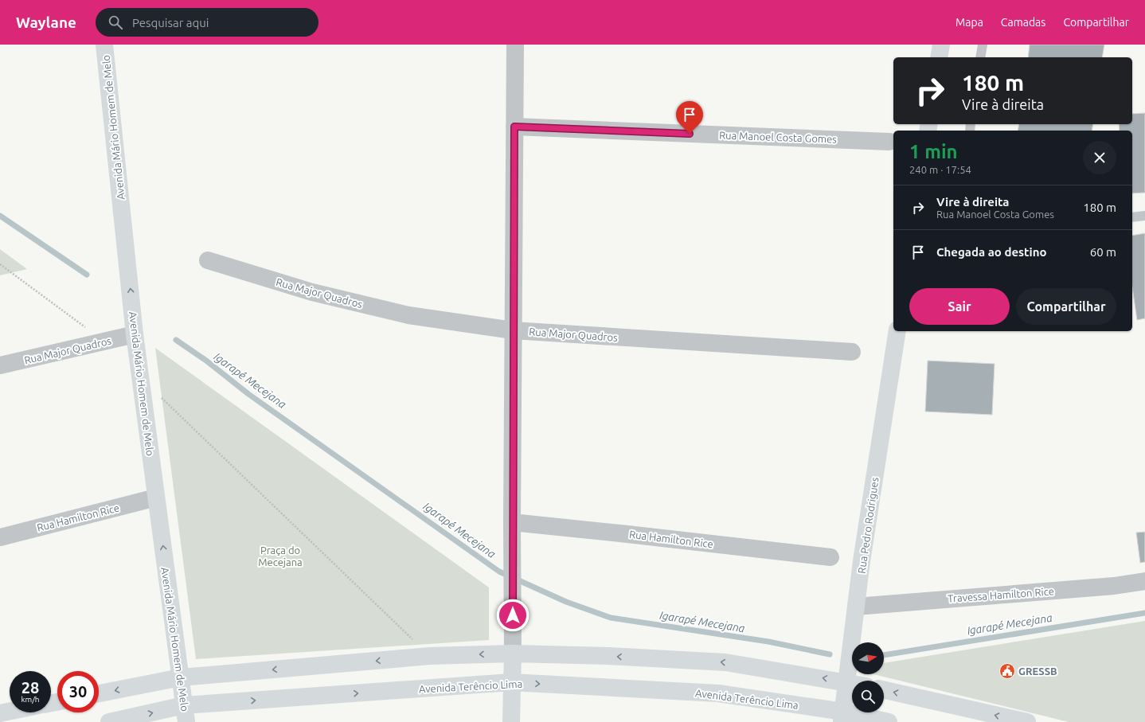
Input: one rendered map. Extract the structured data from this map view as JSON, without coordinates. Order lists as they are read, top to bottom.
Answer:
{
  "streets": {
    "main road": ["Avenida Mário Homem de Melo", "Rua Pedro Rodrigues", "Avenida Terêncio Lima"],
    "street": [
      "Rua Manoel Costa Gomes",
      "Rua Major Quadros",
      "Rua Hamilton Rice",
      "Travessa Hamilton Rice"
    ]
  },
  "crossings": [
    ["Avenida Mário Homem de Melo", "Rua Major Quadros"],
    ["Avenida Mário Homem de Melo", "Rua Hamilton Rice"],
    ["Avenida Mário Homem de Melo", "Avenida Terêncio Lima"],
    ["Rua Pedro Rodrigues", "Travessa Hamilton Rice"],
    ["Rua Pedro Rodrigues", "Avenida Terêncio Lima"]
  ],
  "one_way": ["Avenida Mário Homem de Melo"],
  "water": ["Igarapé Mecejana"],
  "parks": ["Praça do Mecejana"],
  "places": {
    "public building": ["GRESSB"]
  },
  "north": "right",
  "page": {
    "header": "Waylane",
    "search": "Pesquisar aqui",
    "nav": ["Mapa", "Camadas", "Compartilhar"],
    "turn": ["180 m", "Vire à direita"],
    "heading": ["1 min", "240 m · 17:54"],
    "list": [
      {
        "name": "Vire à direita",
        "note": "Rua Manoel Costa Gomes",
        "value": "180 m"
      },
      {
        "name": "Chegada ao destino",
        "value": "60 m"
      }
    ],
    "buttons": ["Sair", "Compartilhar"],
    "speed": "28 km/h",
    "limit": "30"
  }
}
